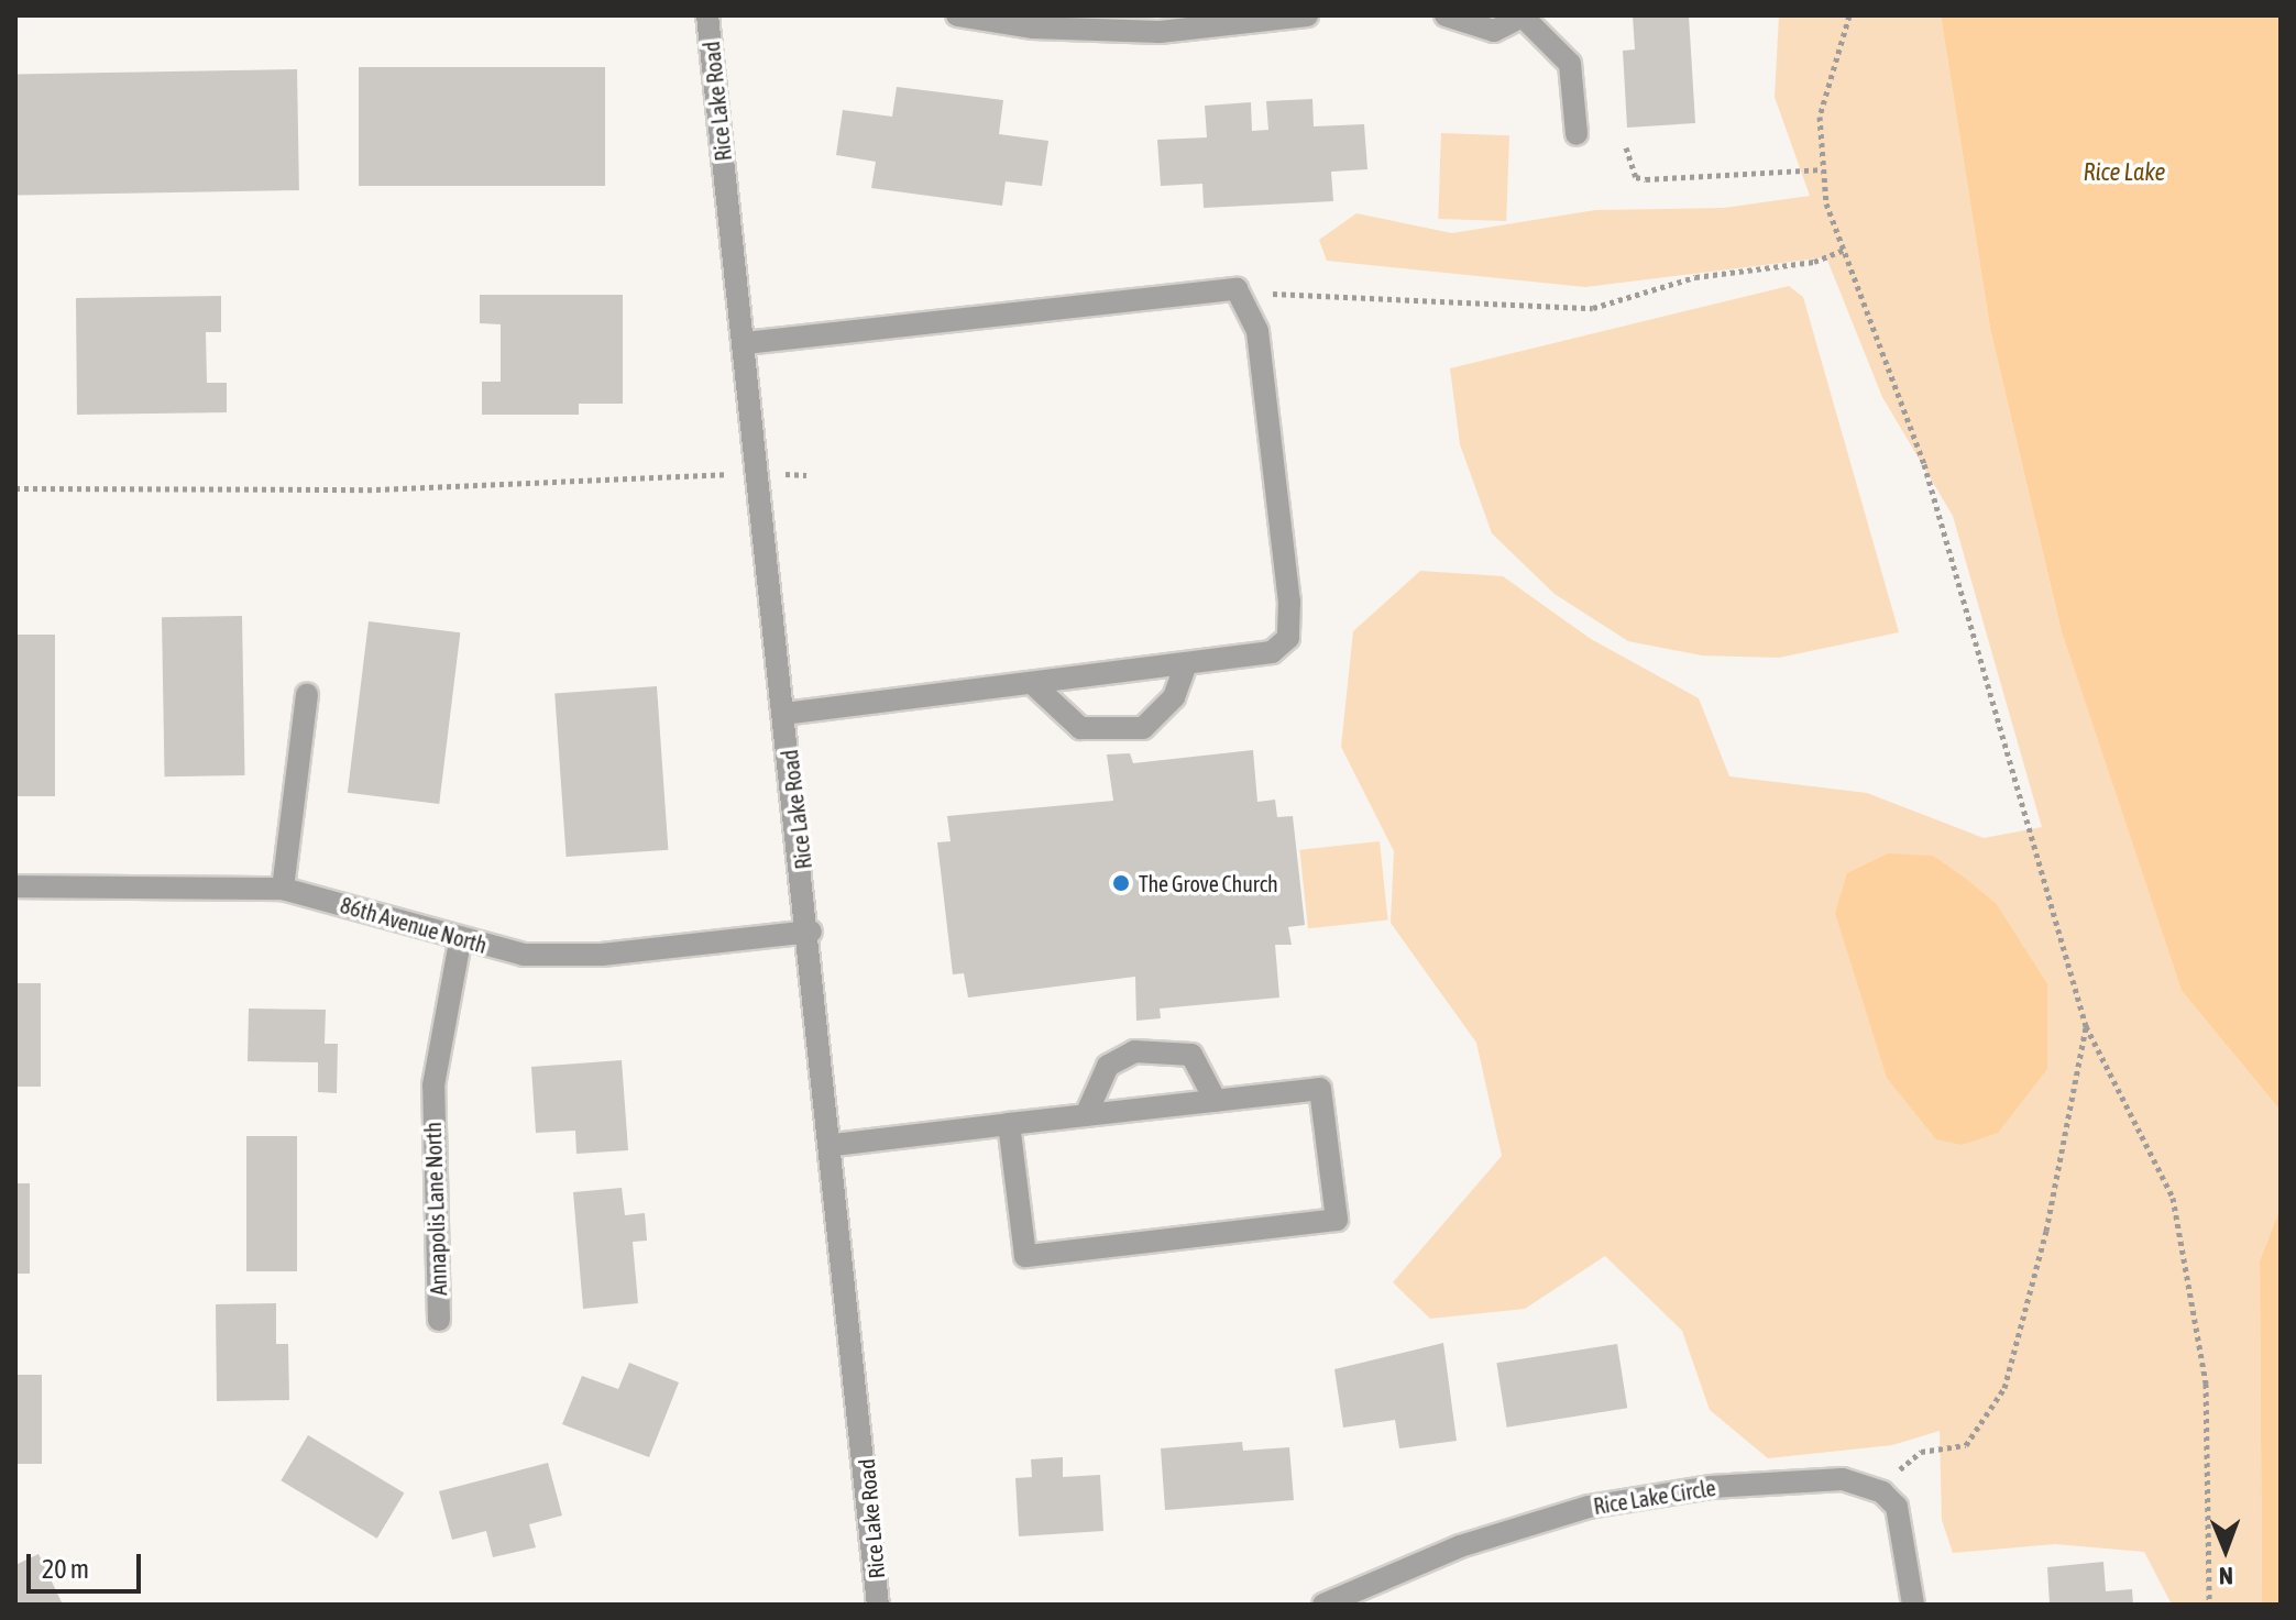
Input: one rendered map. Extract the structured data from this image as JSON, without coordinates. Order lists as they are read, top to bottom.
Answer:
{
  "streets": {
    "street": [
      "Rice Lake Road",
      "86th Avenue North",
      "Annapolis Lane North",
      "Rice Lake Circle"
    ]
  },
  "crossings": [
    ["Rice Lake Road", "86th Avenue North"],
    ["86th Avenue North", "Annapolis Lane North"]
  ],
  "water": ["Rice Lake"],
  "places": ["The Grove Church"],
  "scale_bar": "20 m",
  "north": "bottom"
}
